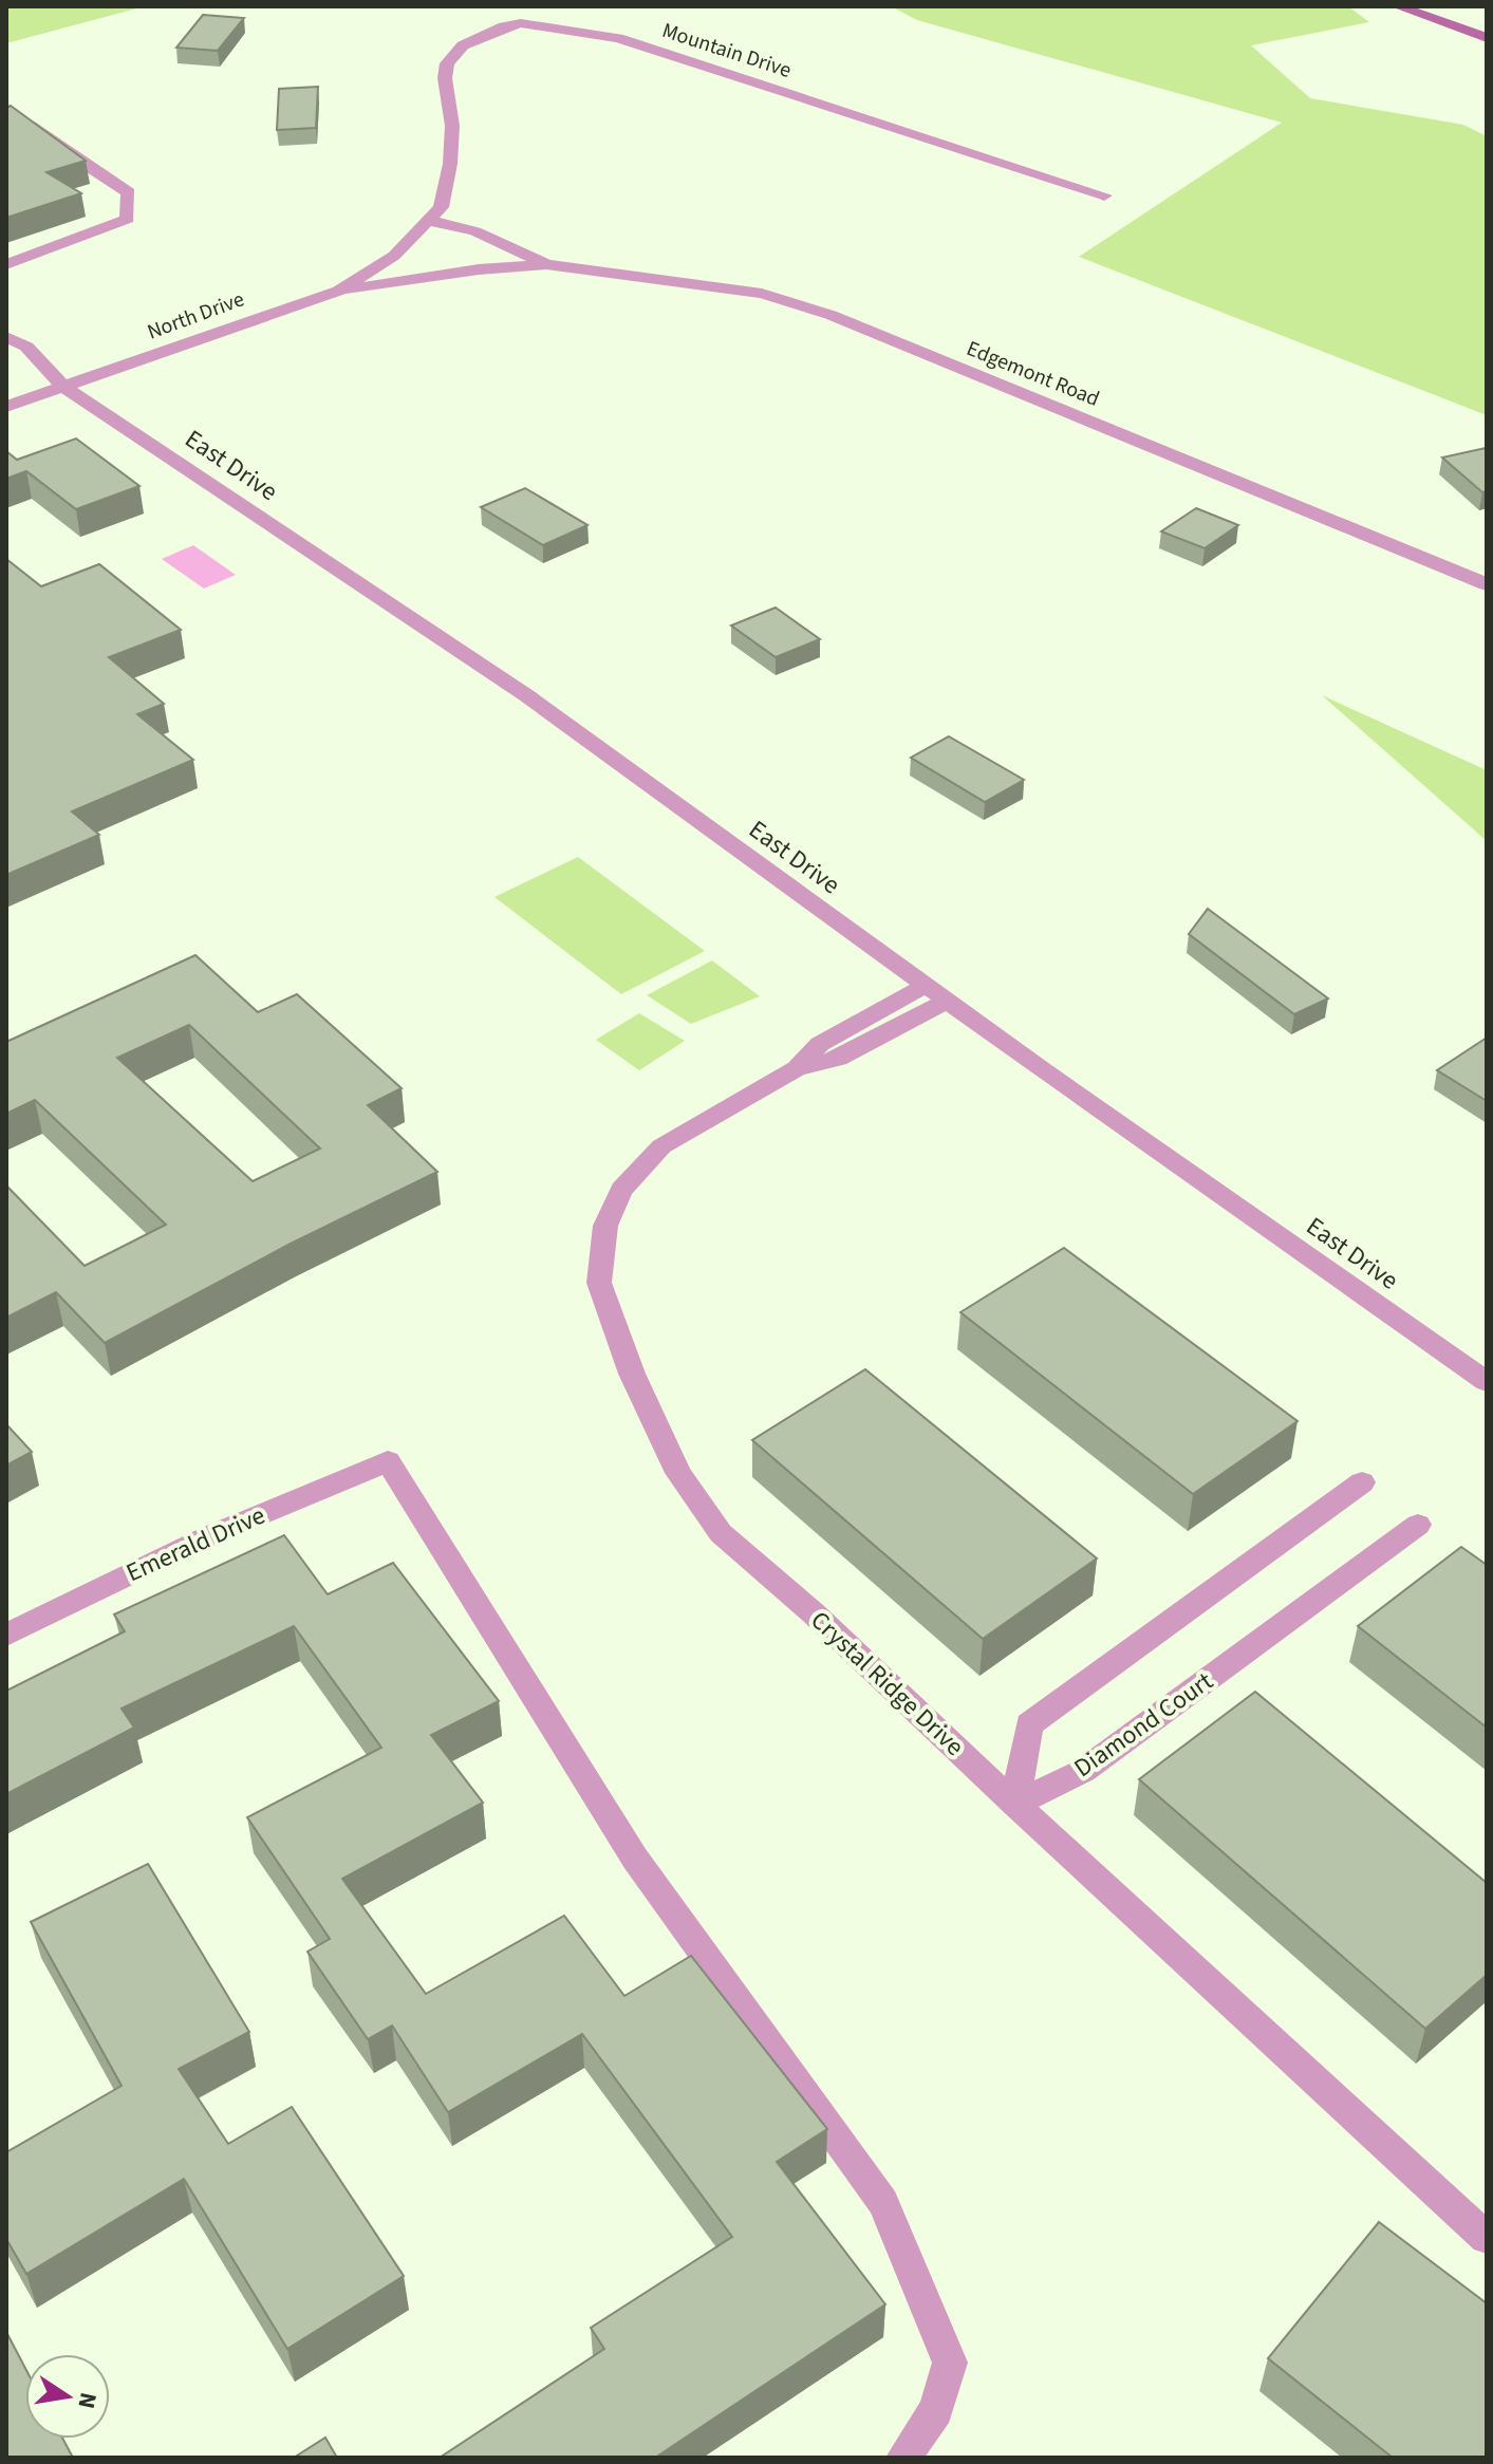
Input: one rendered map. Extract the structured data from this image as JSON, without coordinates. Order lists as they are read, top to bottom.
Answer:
{
  "streets": {
    "street": [
      "Mountain Drive",
      "North Drive",
      "Edgemont Road",
      "East Drive",
      "Emerald Drive",
      "Crystal Ridge Drive",
      "Diamond Court"
    ]
  },
  "crossings": [
    ["Mountain Drive", "North Drive"],
    ["Mountain Drive", "Edgemont Road"],
    ["North Drive", "Edgemont Road"],
    ["North Drive", "East Drive"],
    ["East Drive", "Crystal Ridge Drive"],
    ["Crystal Ridge Drive", "Diamond Court"]
  ],
  "north": "right"
}
